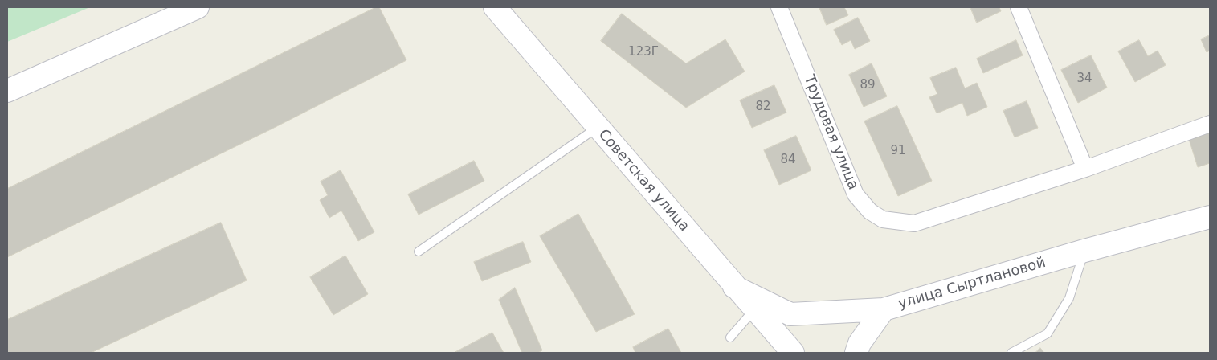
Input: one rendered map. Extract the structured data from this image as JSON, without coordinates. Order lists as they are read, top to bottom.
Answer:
{
  "streets": {
    "main road": ["Советская улица", "улица Сыртлановой"],
    "street": ["Трудовая улица"]
  },
  "crossings": [
    ["Советская улица", "улица Сыртлановой"]
  ],
  "house_numbers": [
    "123Г",
    "34",
    "89",
    "82",
    "91",
    "84"
  ]
}
